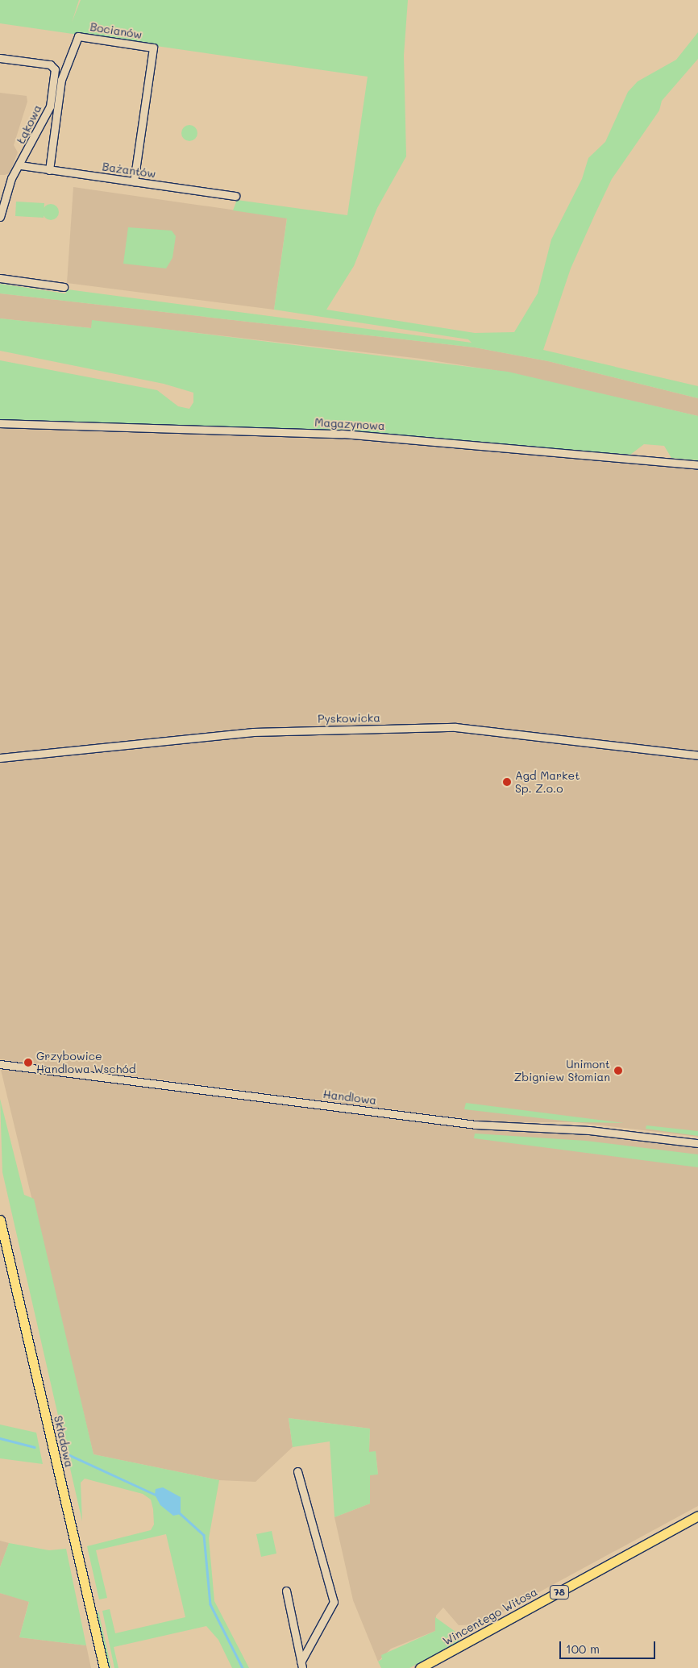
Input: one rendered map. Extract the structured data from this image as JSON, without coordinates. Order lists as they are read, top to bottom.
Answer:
{
  "streets": {
    "main road": ["Składowa", "78", "Wincentego Witosa"],
    "street": [
      "Bocianów",
      "Łąkowa",
      "Bażantów",
      "Magazynowa",
      "Pyskowicka",
      "Handlowa"
    ]
  },
  "crossings": [
    ["Bocianów", "Bażantów"],
    ["Łąkowa", "Bażantów"]
  ],
  "places": ["Agd Market Sp. Z.o.o", "Grzybowice Handlowa Wschód", "Unimont Zbigniew Słomian"],
  "scale_bar": "100 m"
}
